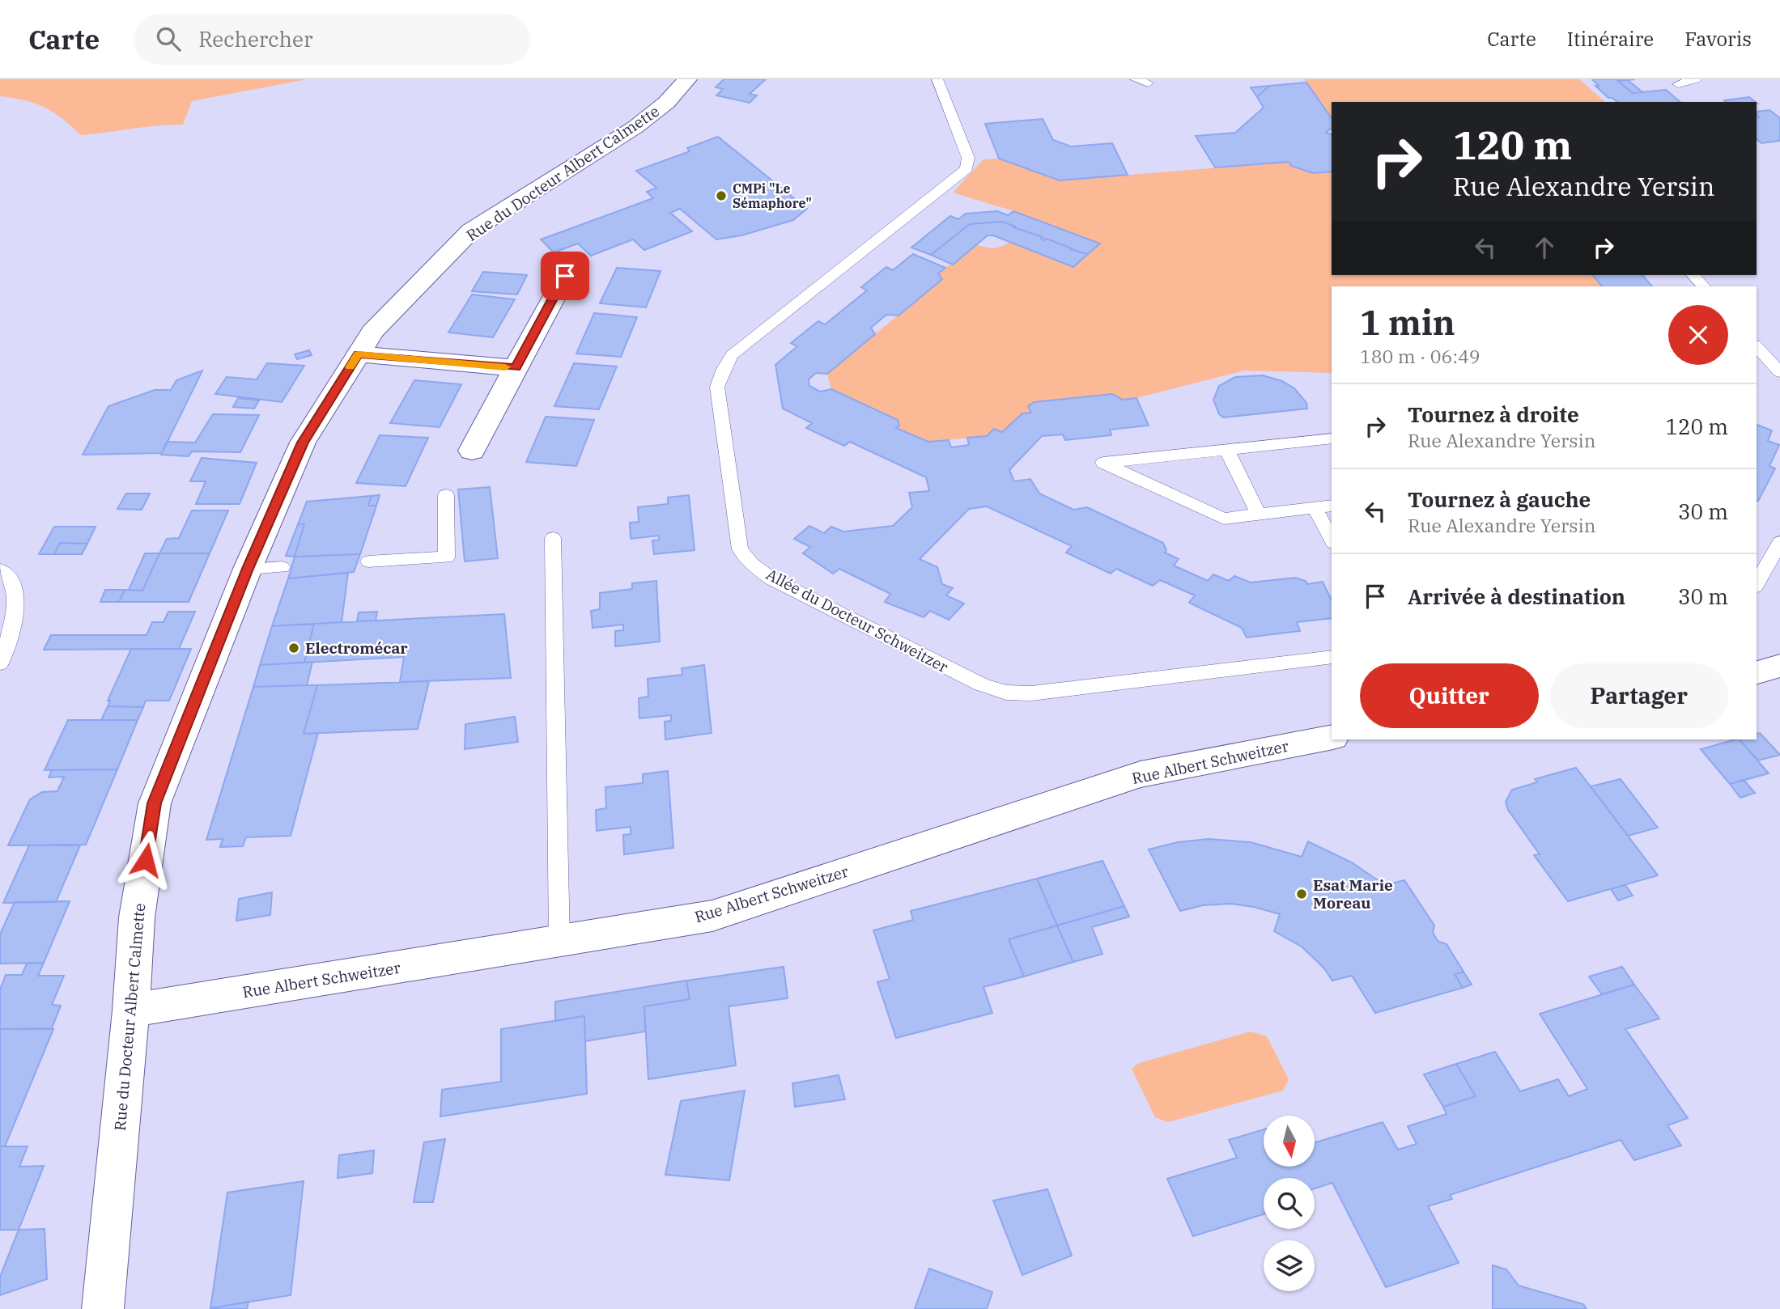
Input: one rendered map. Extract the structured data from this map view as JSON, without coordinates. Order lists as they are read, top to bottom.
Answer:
{
  "streets": {
    "street": ["Rue du Docteur Albert Calmette", "Rue Albert Schweitzer"],
    "lane": ["Allée du Docteur Schweitzer"]
  },
  "crossings": [
    ["Rue du Docteur Albert Calmette", "Rue Albert Schweitzer"]
  ],
  "places": ["CMPi \"Le Sémaphore\"", "Electromécar", "Esat Marie Moreau"],
  "north": "bottom",
  "page": {
    "header": "Carte",
    "search": "Rechercher",
    "nav": ["Carte", "Itinéraire", "Favoris"],
    "turn": ["120 m", "Rue Alexandre Yersin"],
    "heading": ["1 min", "180 m · 06:49"],
    "list": [
      {
        "name": "Tournez à droite",
        "note": "Rue Alexandre Yersin",
        "value": "120 m"
      },
      {
        "name": "Tournez à gauche",
        "note": "Rue Alexandre Yersin",
        "value": "30 m"
      },
      {
        "name": "Arrivée à destination",
        "value": "30 m"
      }
    ],
    "buttons": ["Quitter", "Partager"]
  }
}
